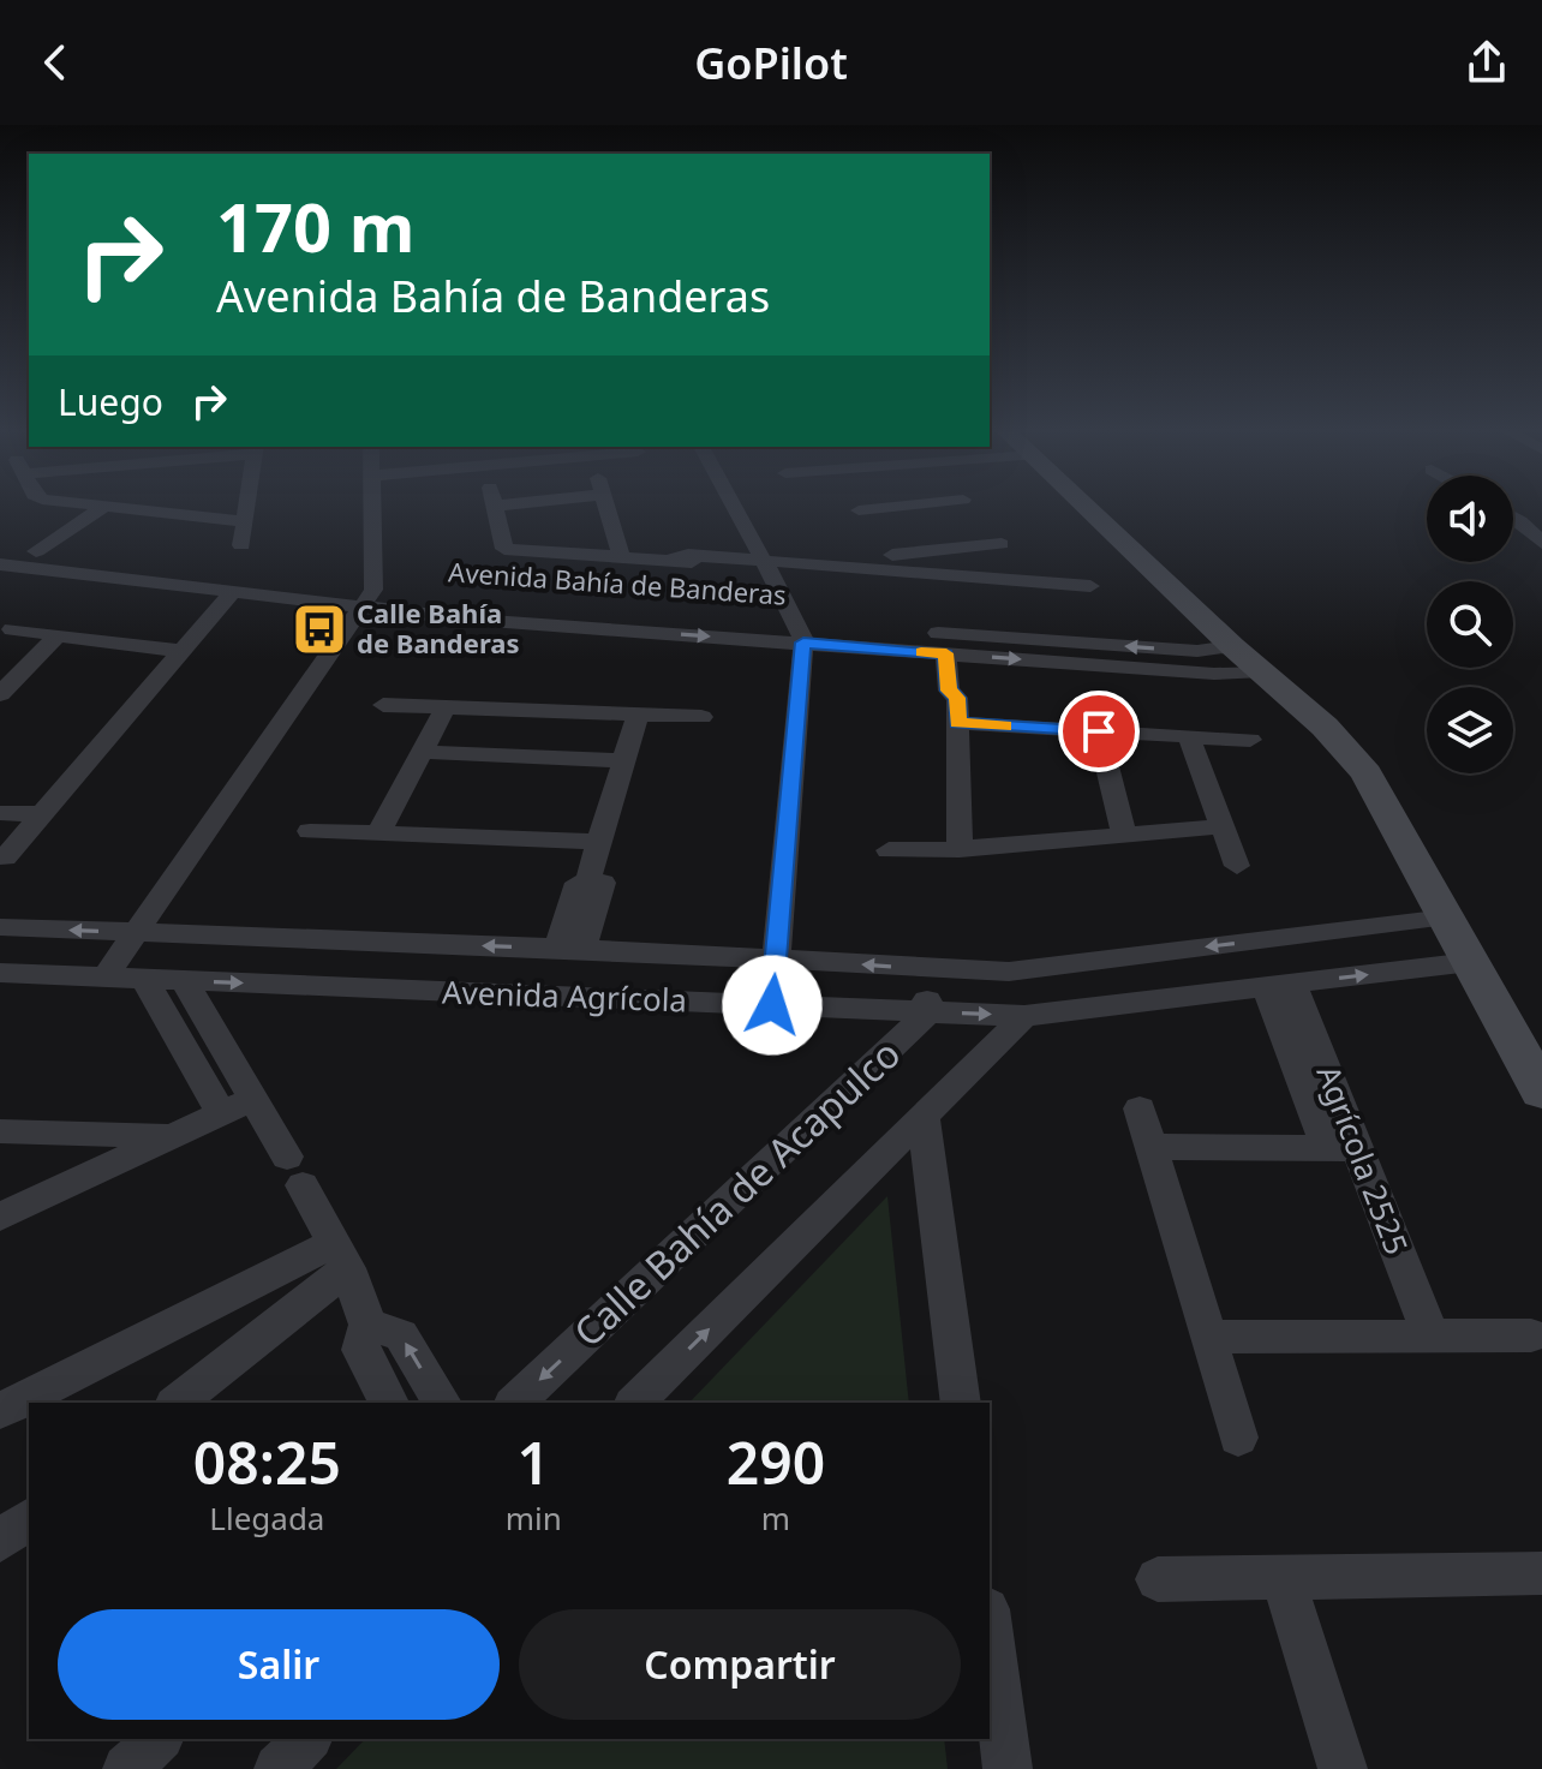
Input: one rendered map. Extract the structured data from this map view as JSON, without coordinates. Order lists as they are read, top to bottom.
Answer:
{
  "streets": {
    "street": [
      "Avenida Bahía de Banderas",
      "Avenida Agrícola",
      "Agrícola 2525",
      "Calle Bahía de Acapulco"
    ]
  },
  "crossings": [
    ["Avenida Agrícola", "Agrícola 2525"],
    ["Avenida Agrícola", "Calle Bahía de Acapulco"]
  ],
  "places": {
    "bus stop": ["Calle Bahía de Banderas"]
  },
  "page": {
    "header": "GoPilot",
    "turn": ["170 m", "Avenida Bahía de Banderas"],
    "then": "Luego",
    "eta": [
      "08:25",
      "Llegada",
      "1",
      "min",
      "290",
      "m"
    ],
    "buttons": ["Salir", "Compartir"]
  }
}
